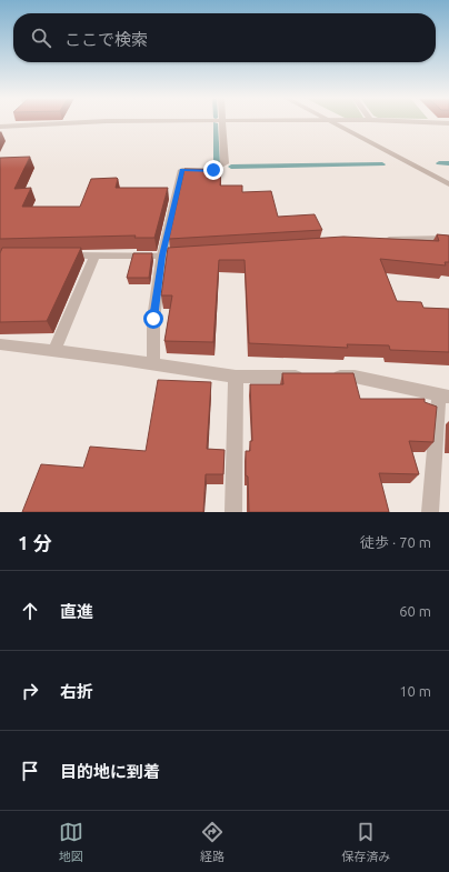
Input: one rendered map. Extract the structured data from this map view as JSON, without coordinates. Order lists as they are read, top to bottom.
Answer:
{
  "page": {
    "search": "ここで検索",
    "heading": ["1 分", "徒歩 · 70 m"],
    "list": [
      ["直進", "60 m"],
      ["右折", "10 m"],
      "目的地に到着"
    ],
    "nav": ["地図", "経路", "保存済み"]
  }
}
